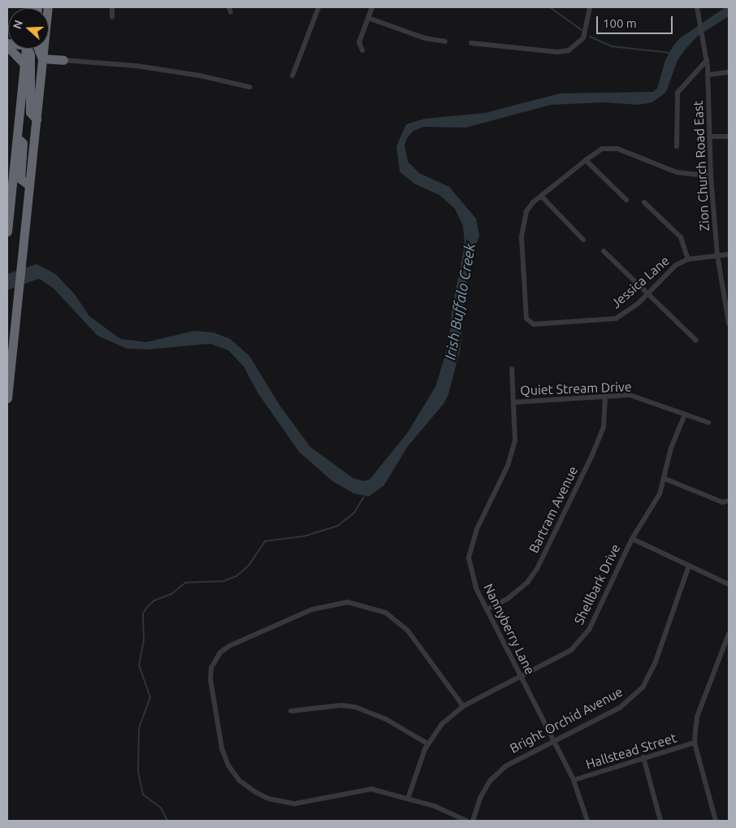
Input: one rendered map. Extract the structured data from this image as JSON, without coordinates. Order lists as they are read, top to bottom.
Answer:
{
  "streets": {
    "street": [
      "Zion Church Road East",
      "Jessica Lane",
      "Quiet Stream Drive",
      "Bartram Avenue",
      "Shellbark Drive",
      "Nannyberry Lane",
      "Bright Orchid Avenue",
      "Hallstead Street"
    ]
  },
  "crossings": [
    ["Zion Church Road East", "Jessica Lane"],
    ["Quiet Stream Drive", "Bartram Avenue"],
    ["Quiet Stream Drive", "Shellbark Drive"],
    ["Quiet Stream Drive", "Nannyberry Lane"],
    ["Bartram Avenue", "Nannyberry Lane"],
    ["Shellbark Drive", "Nannyberry Lane"],
    ["Nannyberry Lane", "Bright Orchid Avenue"],
    ["Nannyberry Lane", "Hallstead Street"]
  ],
  "water": ["Irish Buffalo Creek"],
  "scale_bar": "100 m",
  "north": "left"
}
